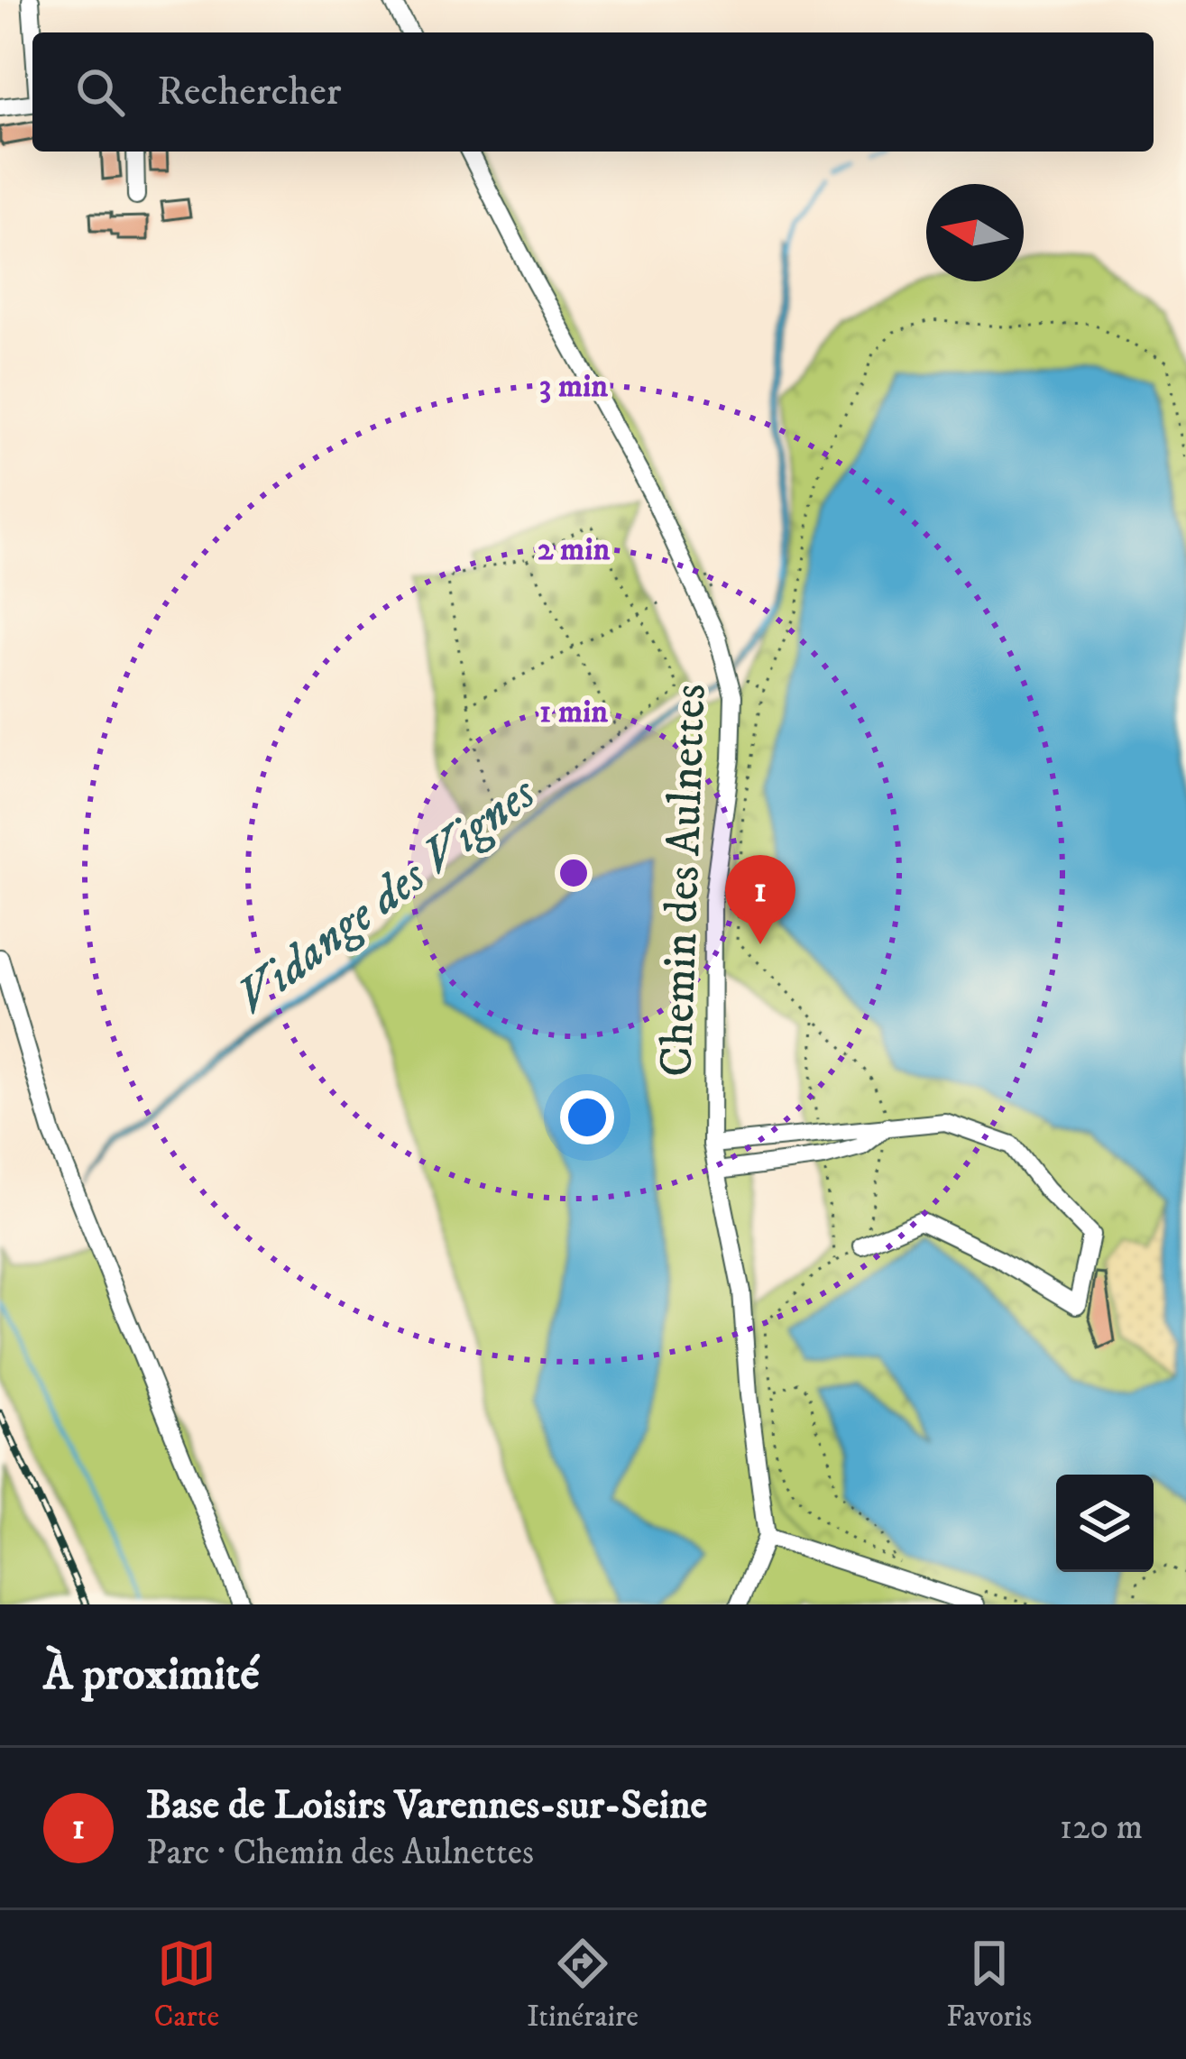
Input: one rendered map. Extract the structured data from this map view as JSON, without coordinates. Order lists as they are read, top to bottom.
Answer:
{
  "streets": {
    "street": ["Chemin des Aulnettes"]
  },
  "water": ["Vidange des Vignes"],
  "north": "left",
  "page": {
    "search": "Rechercher",
    "pins": "1",
    "heading": "À proximité",
    "list": [
      {
        "mark": "1",
        "name": "Base de Loisirs Varennes-sur-Seine",
        "note": "Parc · Chemin des Aulnettes",
        "value": "120 m"
      }
    ],
    "nav": ["Carte", "Itinéraire", "Favoris"]
  },
  "rings": ["3 min", "2 min", "1 min"]
}
